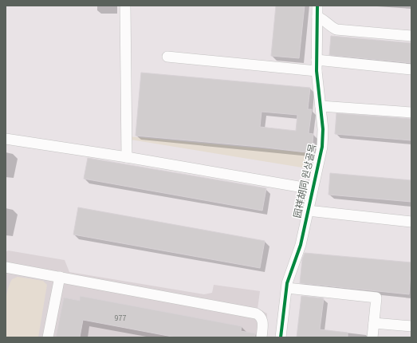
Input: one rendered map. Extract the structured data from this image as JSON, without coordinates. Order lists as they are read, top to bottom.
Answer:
{
  "streets": {
    "street": ["园祥胡同 원상골목"]
  },
  "house_numbers": ["977"]
}
